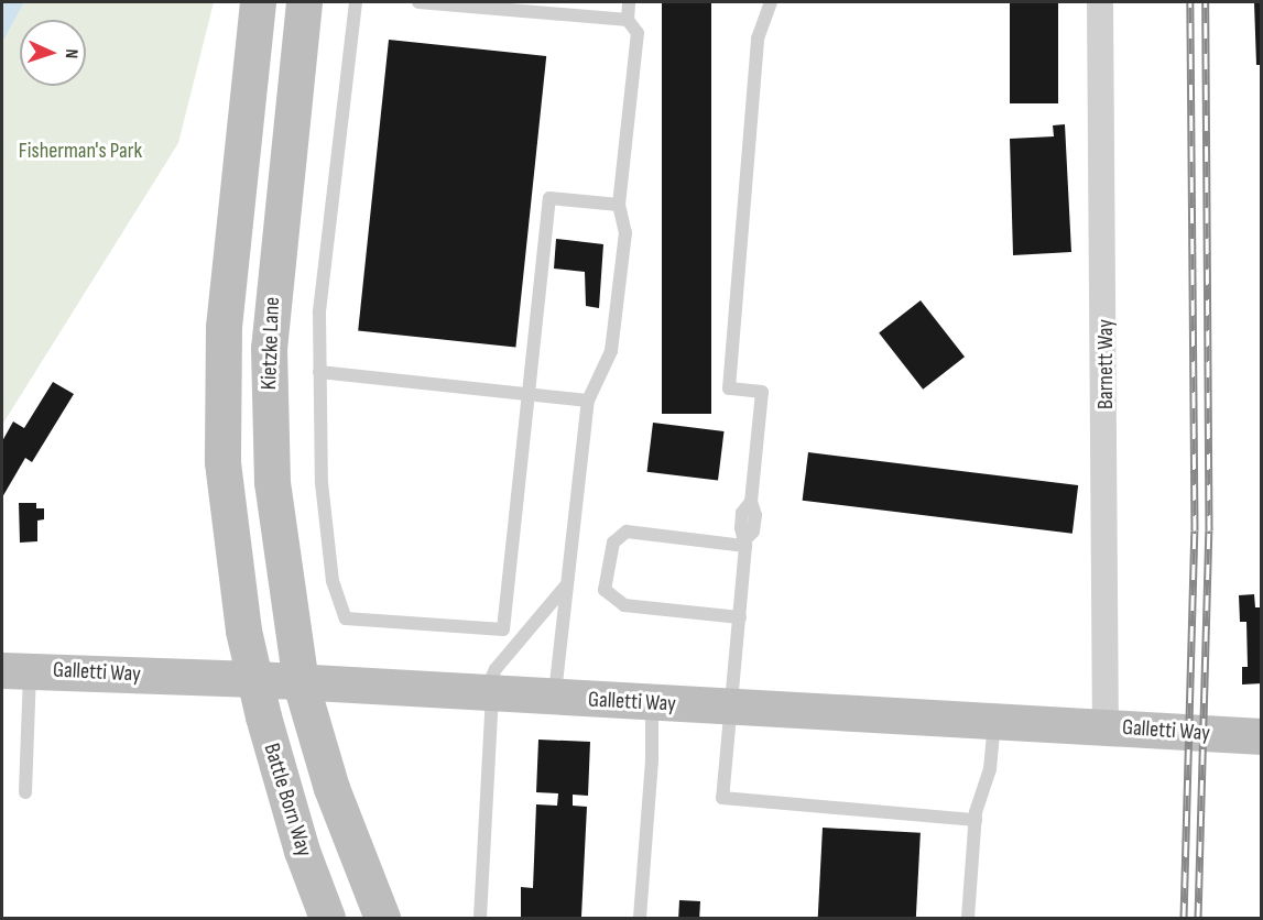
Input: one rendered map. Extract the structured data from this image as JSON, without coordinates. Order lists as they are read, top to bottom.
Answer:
{
  "streets": {
    "main road": ["Kietzke Lane", "Galletti Way", "Battle Born Way"],
    "street": ["Barnett Way"]
  },
  "crossings": [
    ["Kietzke Lane", "Galletti Way"],
    ["Kietzke Lane", "Battle Born Way"],
    ["Barnett Way", "Galletti Way"],
    ["Galletti Way", "Battle Born Way"]
  ],
  "parks": ["Fisherman's Park"],
  "north": "right"
}
